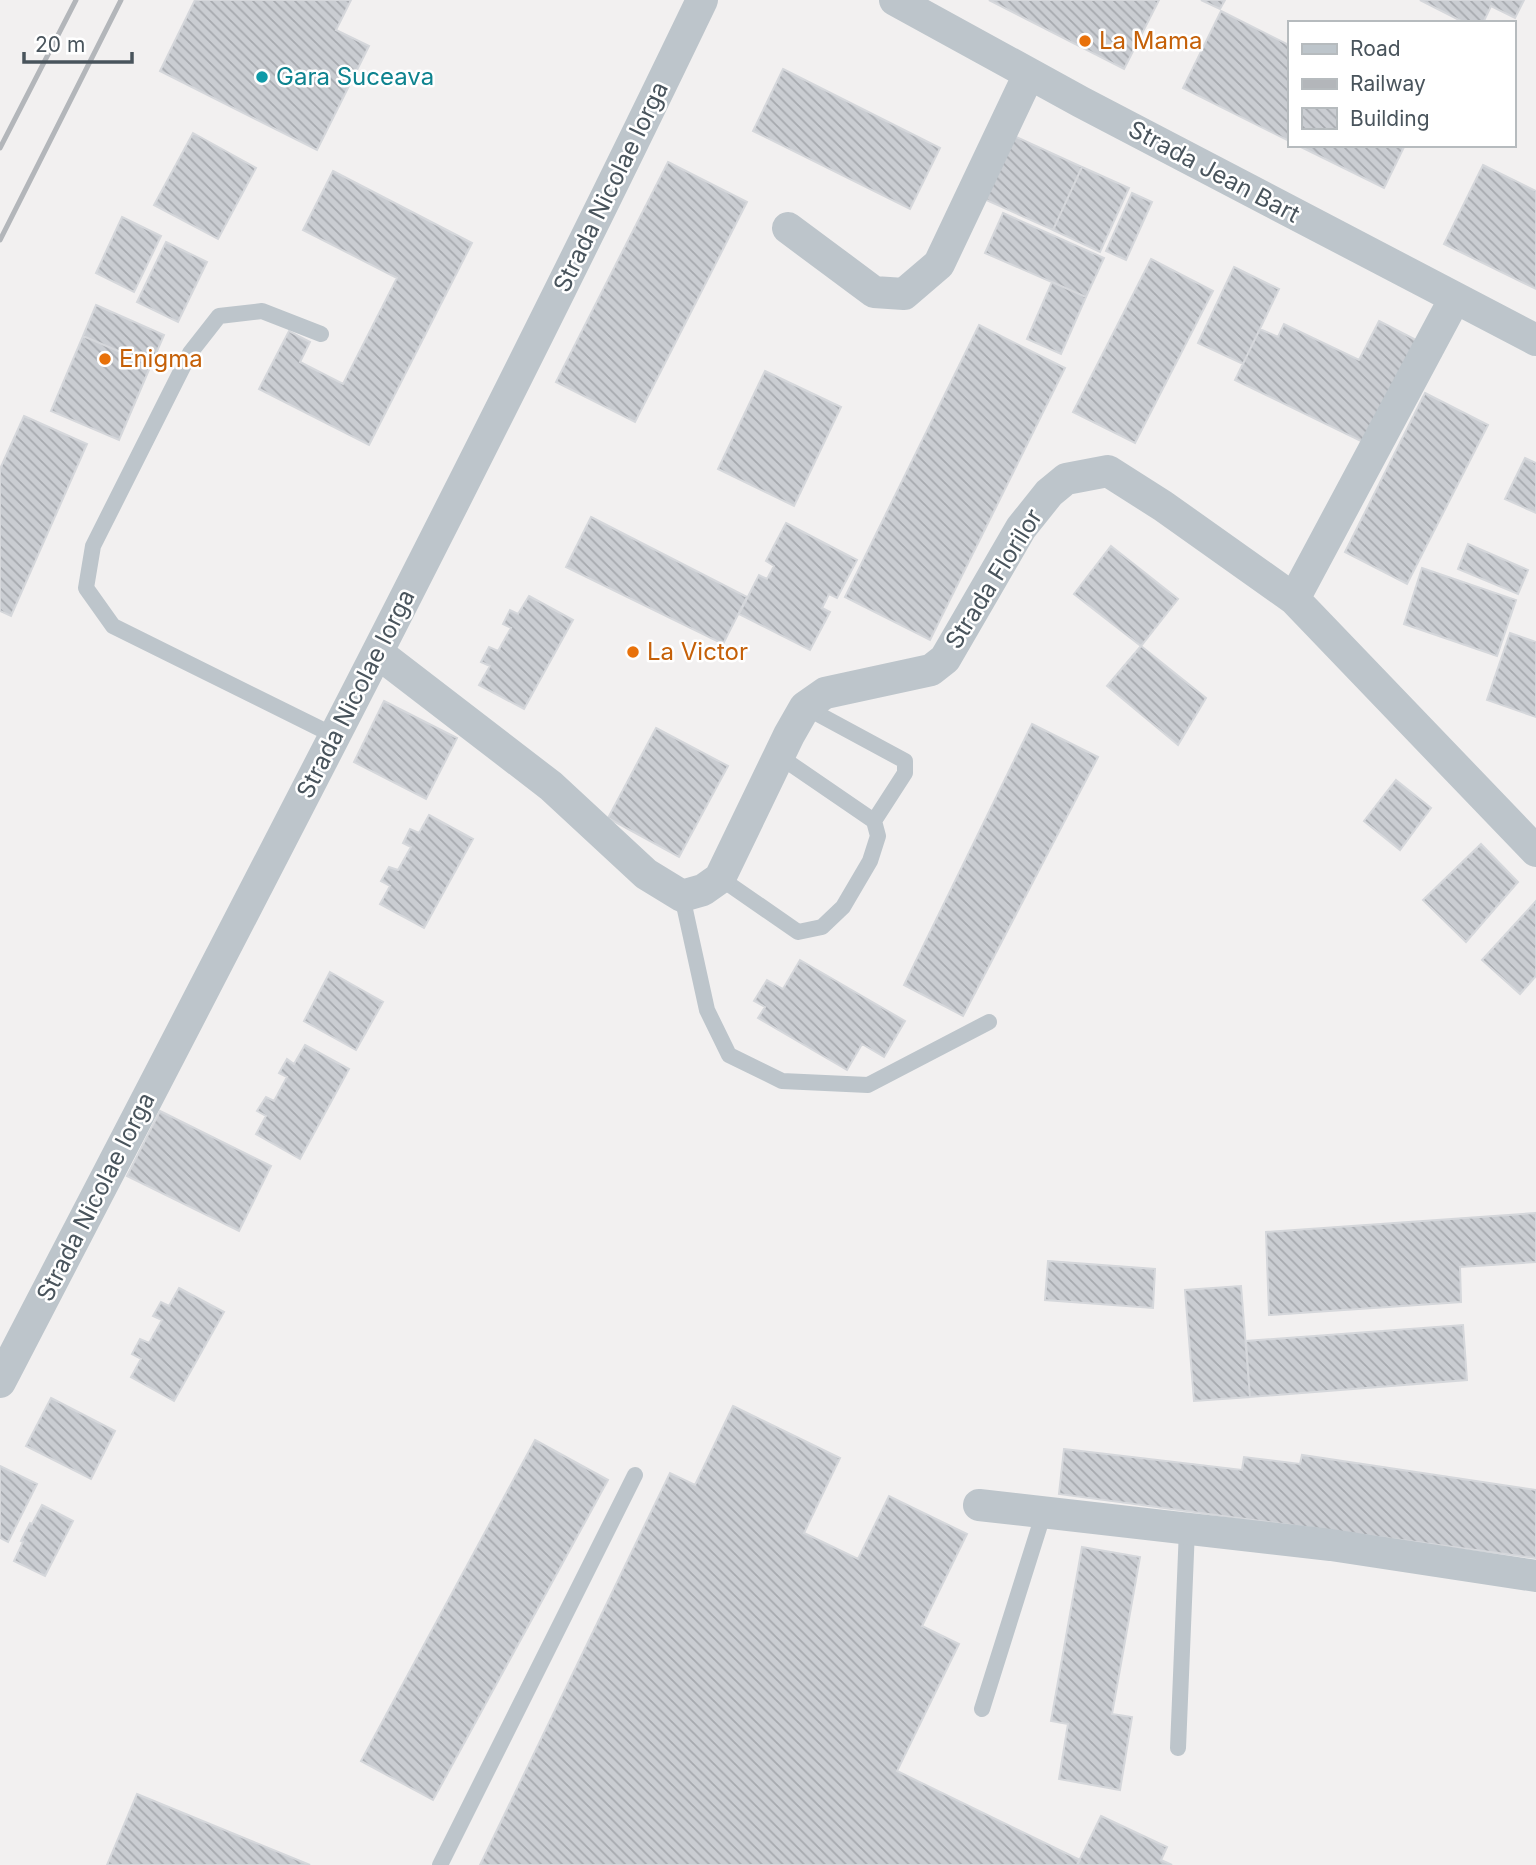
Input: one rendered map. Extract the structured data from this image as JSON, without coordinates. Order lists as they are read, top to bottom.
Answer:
{
  "streets": {
    "street": ["Strada Jean Bart", "Strada Nicolae Iorga", "Strada Florilor"]
  },
  "places": [
    "La Mama",
    "Gara Suceava",
    "Enigma",
    "La Victor"
  ],
  "legend": ["Road", "Railway", "Building"],
  "scale_bar": "20 m"
}
